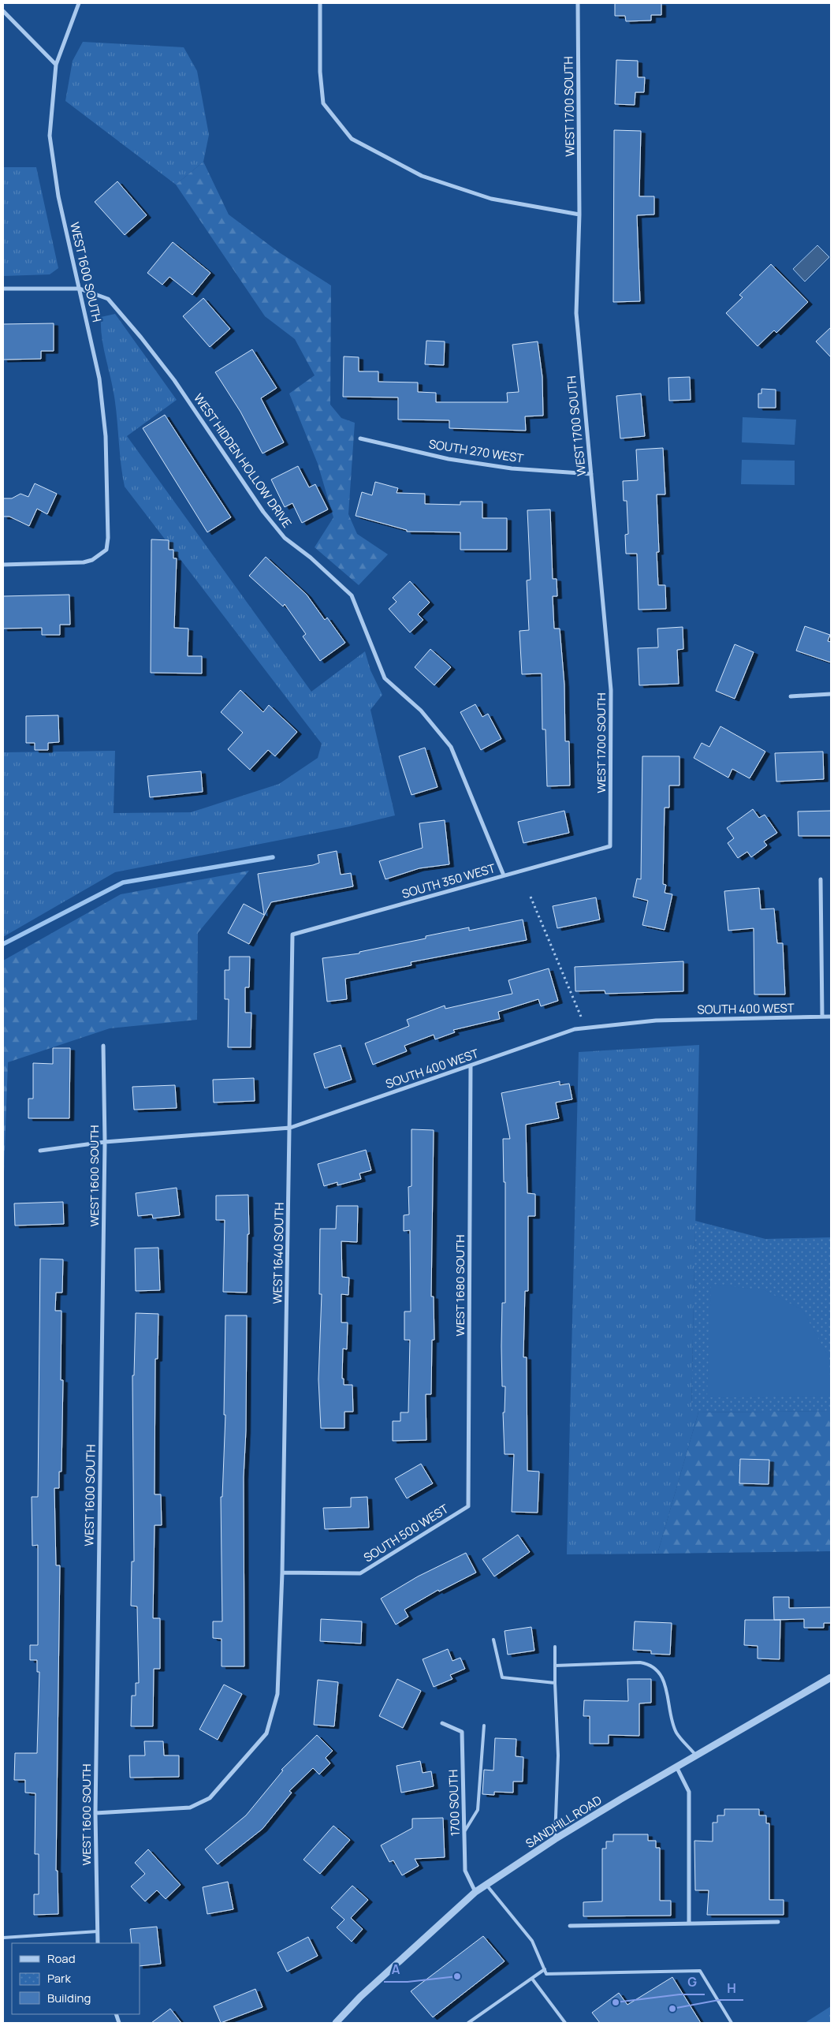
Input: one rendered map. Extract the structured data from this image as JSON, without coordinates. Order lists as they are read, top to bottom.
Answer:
{
  "streets": {
    "street": [
      "WEST 1700 SOUTH",
      "WEST 1600 SOUTH",
      "SOUTH 270 WEST",
      "WEST HIDDEN HOLLOW DRIVE",
      "SOUTH 350 WEST",
      "SOUTH 400 WEST",
      "WEST 1640 SOUTH",
      "WEST 1680 SOUTH",
      "SOUTH 500 WEST",
      "1700 SOUTH",
      "SANDHILL ROAD"
    ]
  },
  "crossings": [
    ["WEST 1700 SOUTH", "SOUTH 270 WEST"],
    ["WEST 1700 SOUTH", "SOUTH 350 WEST"],
    ["WEST 1600 SOUTH", "WEST HIDDEN HOLLOW DRIVE"],
    ["WEST 1600 SOUTH", "SOUTH 400 WEST"],
    ["WEST 1600 SOUTH", "WEST 1640 SOUTH"],
    ["WEST HIDDEN HOLLOW DRIVE", "SOUTH 350 WEST"],
    ["SOUTH 350 WEST", "WEST 1640 SOUTH"],
    ["SOUTH 400 WEST", "WEST 1640 SOUTH"],
    ["SOUTH 400 WEST", "WEST 1680 SOUTH"],
    ["WEST 1640 SOUTH", "SOUTH 500 WEST"],
    ["WEST 1680 SOUTH", "SOUTH 500 WEST"],
    ["1700 SOUTH", "SANDHILL ROAD"]
  ],
  "places": ["A", "G", "H"],
  "legend": ["Road", "Park", "Building"]
}
